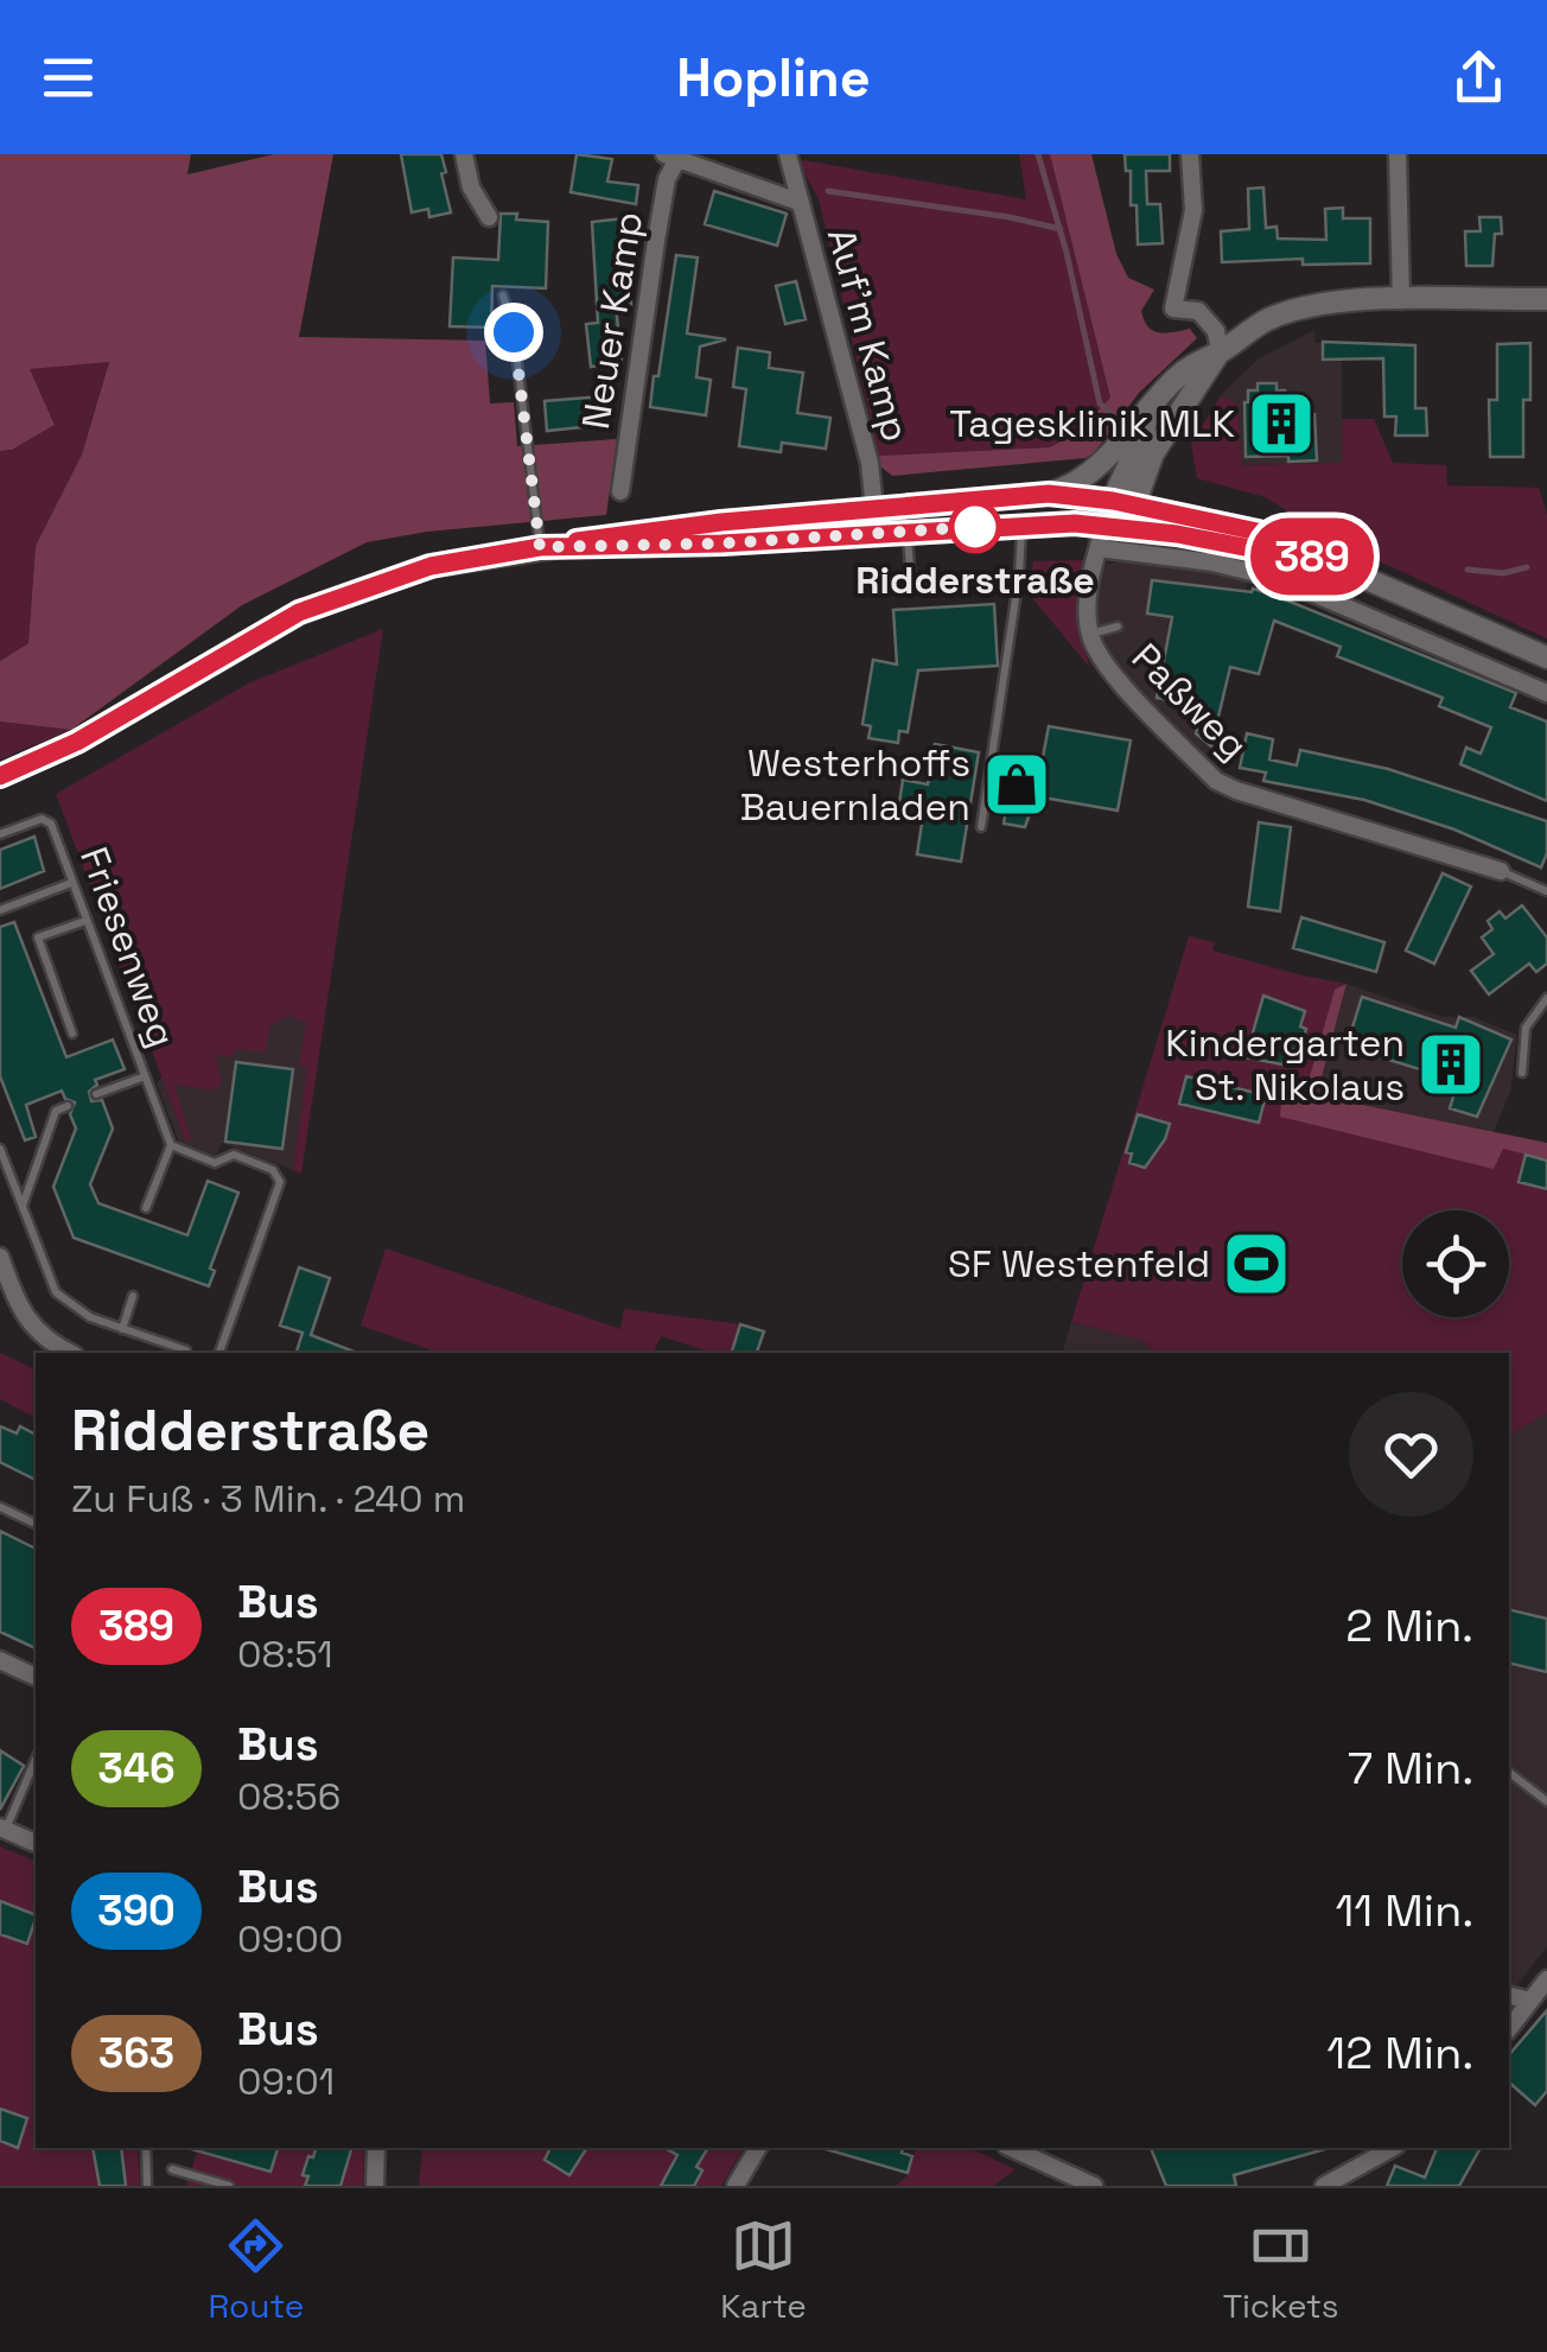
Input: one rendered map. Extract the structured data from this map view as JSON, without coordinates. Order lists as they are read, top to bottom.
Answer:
{
  "streets": {
    "street": ["Neuer Kamp", "Auf'm Kamp", "Paßweg"],
    "lane": ["Friesenweg"]
  },
  "places": {
    "building": ["Tagesklinik MLK", "Kindergarten St. Nikolaus"],
    "other": ["Ridderstraße"],
    "shop": ["Westerhoffs Bauernladen"],
    "sports": ["SF Westenfeld"]
  },
  "lines": ["bus line 389"],
  "page": {
    "header": "Hopline",
    "on_map": "389",
    "heading": ["Ridderstraße", "Zu Fuß · 3 Min. · 240 m"],
    "list": [
      {
        "mark": "389",
        "name": "Bus",
        "note": "08:51",
        "value": "2 Min."
      },
      {
        "mark": "346",
        "name": "Bus",
        "note": "08:56",
        "value": "7 Min."
      },
      {
        "mark": "390",
        "name": "Bus",
        "note": "09:00",
        "value": "11 Min."
      },
      {
        "mark": "363",
        "name": "Bus",
        "note": "09:01",
        "value": "12 Min."
      }
    ],
    "tabs": ["Route", "Karte", "Tickets"]
  }
}
